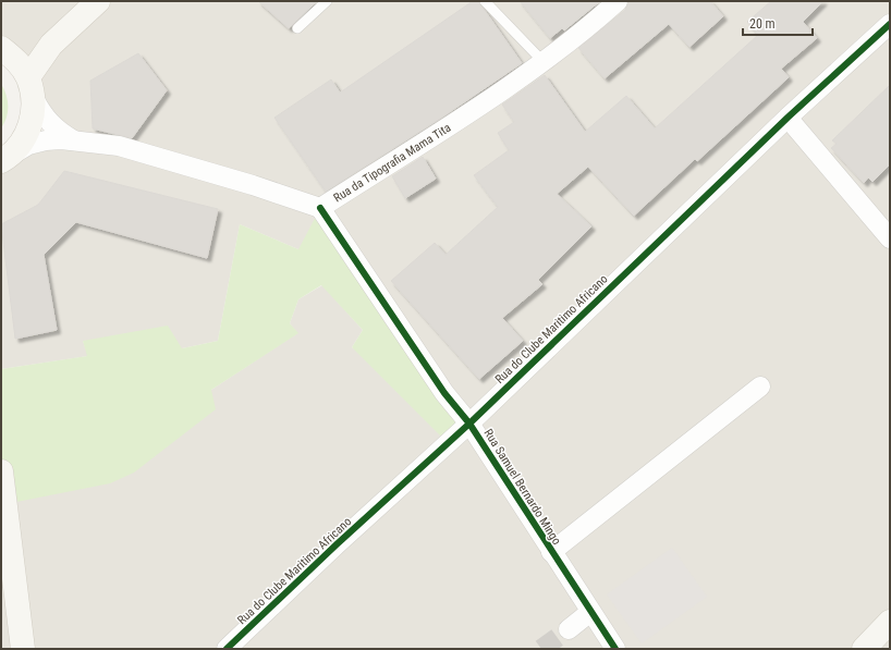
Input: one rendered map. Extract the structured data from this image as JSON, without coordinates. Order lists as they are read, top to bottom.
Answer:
{
  "streets": {
    "street": ["Rua da Tipografia Mama Tita", "Rua do Clube Maritimo Africano", "Rua Samuel Bernardo Mingo"]
  },
  "crossings": [
    ["Rua da Tipografia Mama Tita", "Rua Samuel Bernardo Mingo"],
    ["Rua do Clube Maritimo Africano", "Rua Samuel Bernardo Mingo"]
  ],
  "scale_bar": "20 m"
}
